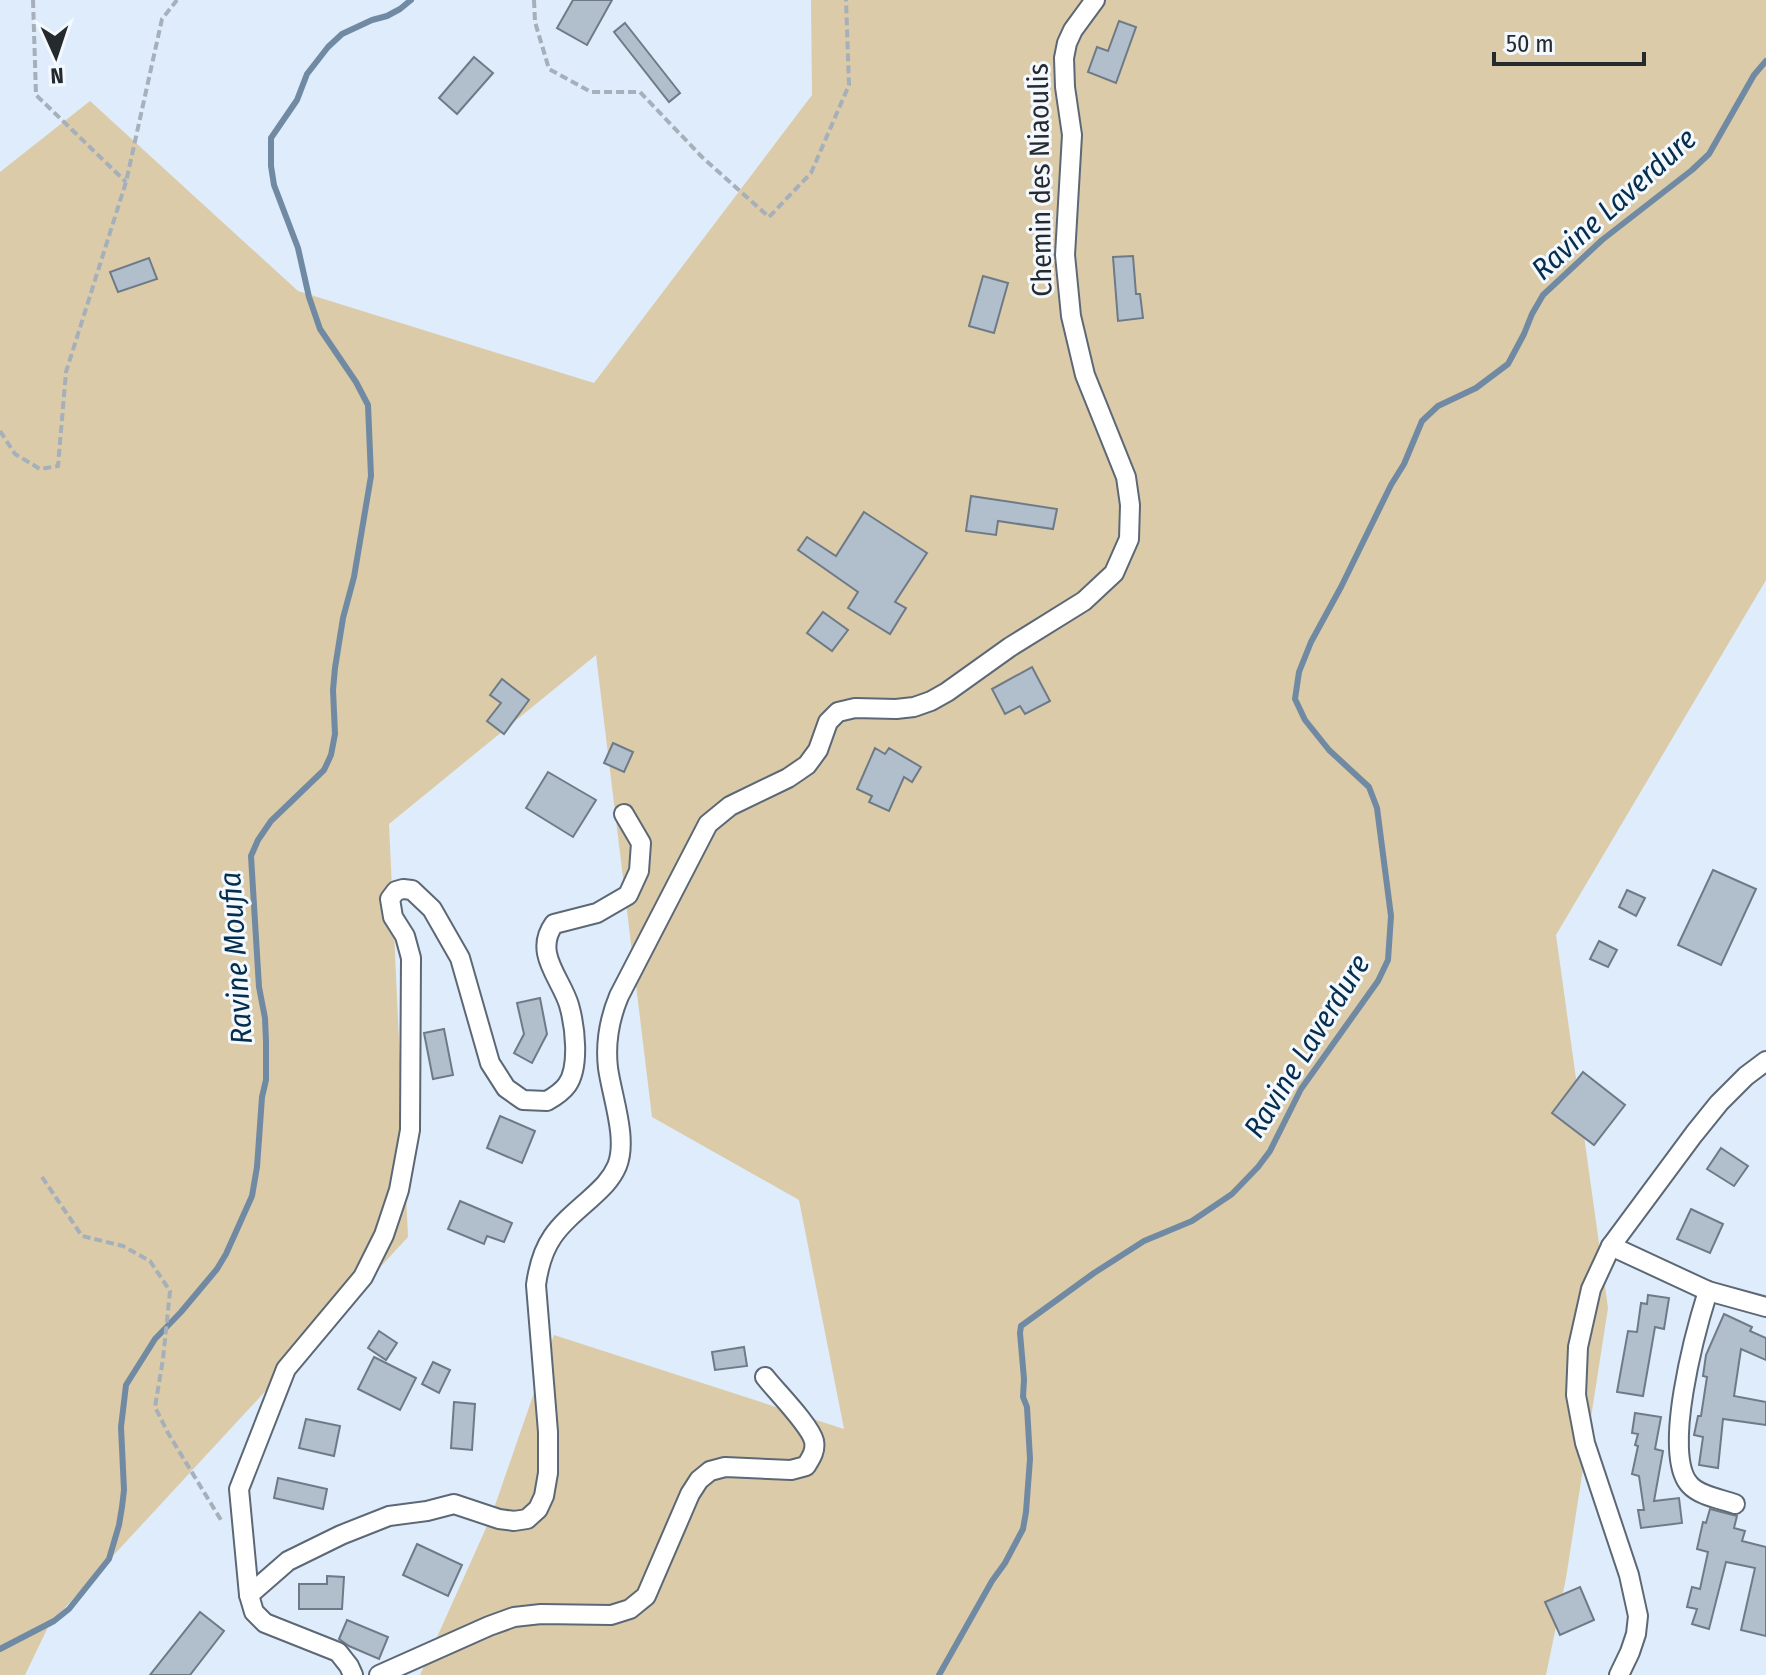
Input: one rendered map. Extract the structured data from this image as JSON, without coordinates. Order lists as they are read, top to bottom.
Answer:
{
  "streets": {
    "street": ["Chemin des Niaoulis"]
  },
  "water": ["Ravine Laverdure", "Ravine Moufia"],
  "scale_bar": "50 m",
  "north": "bottom"
}
